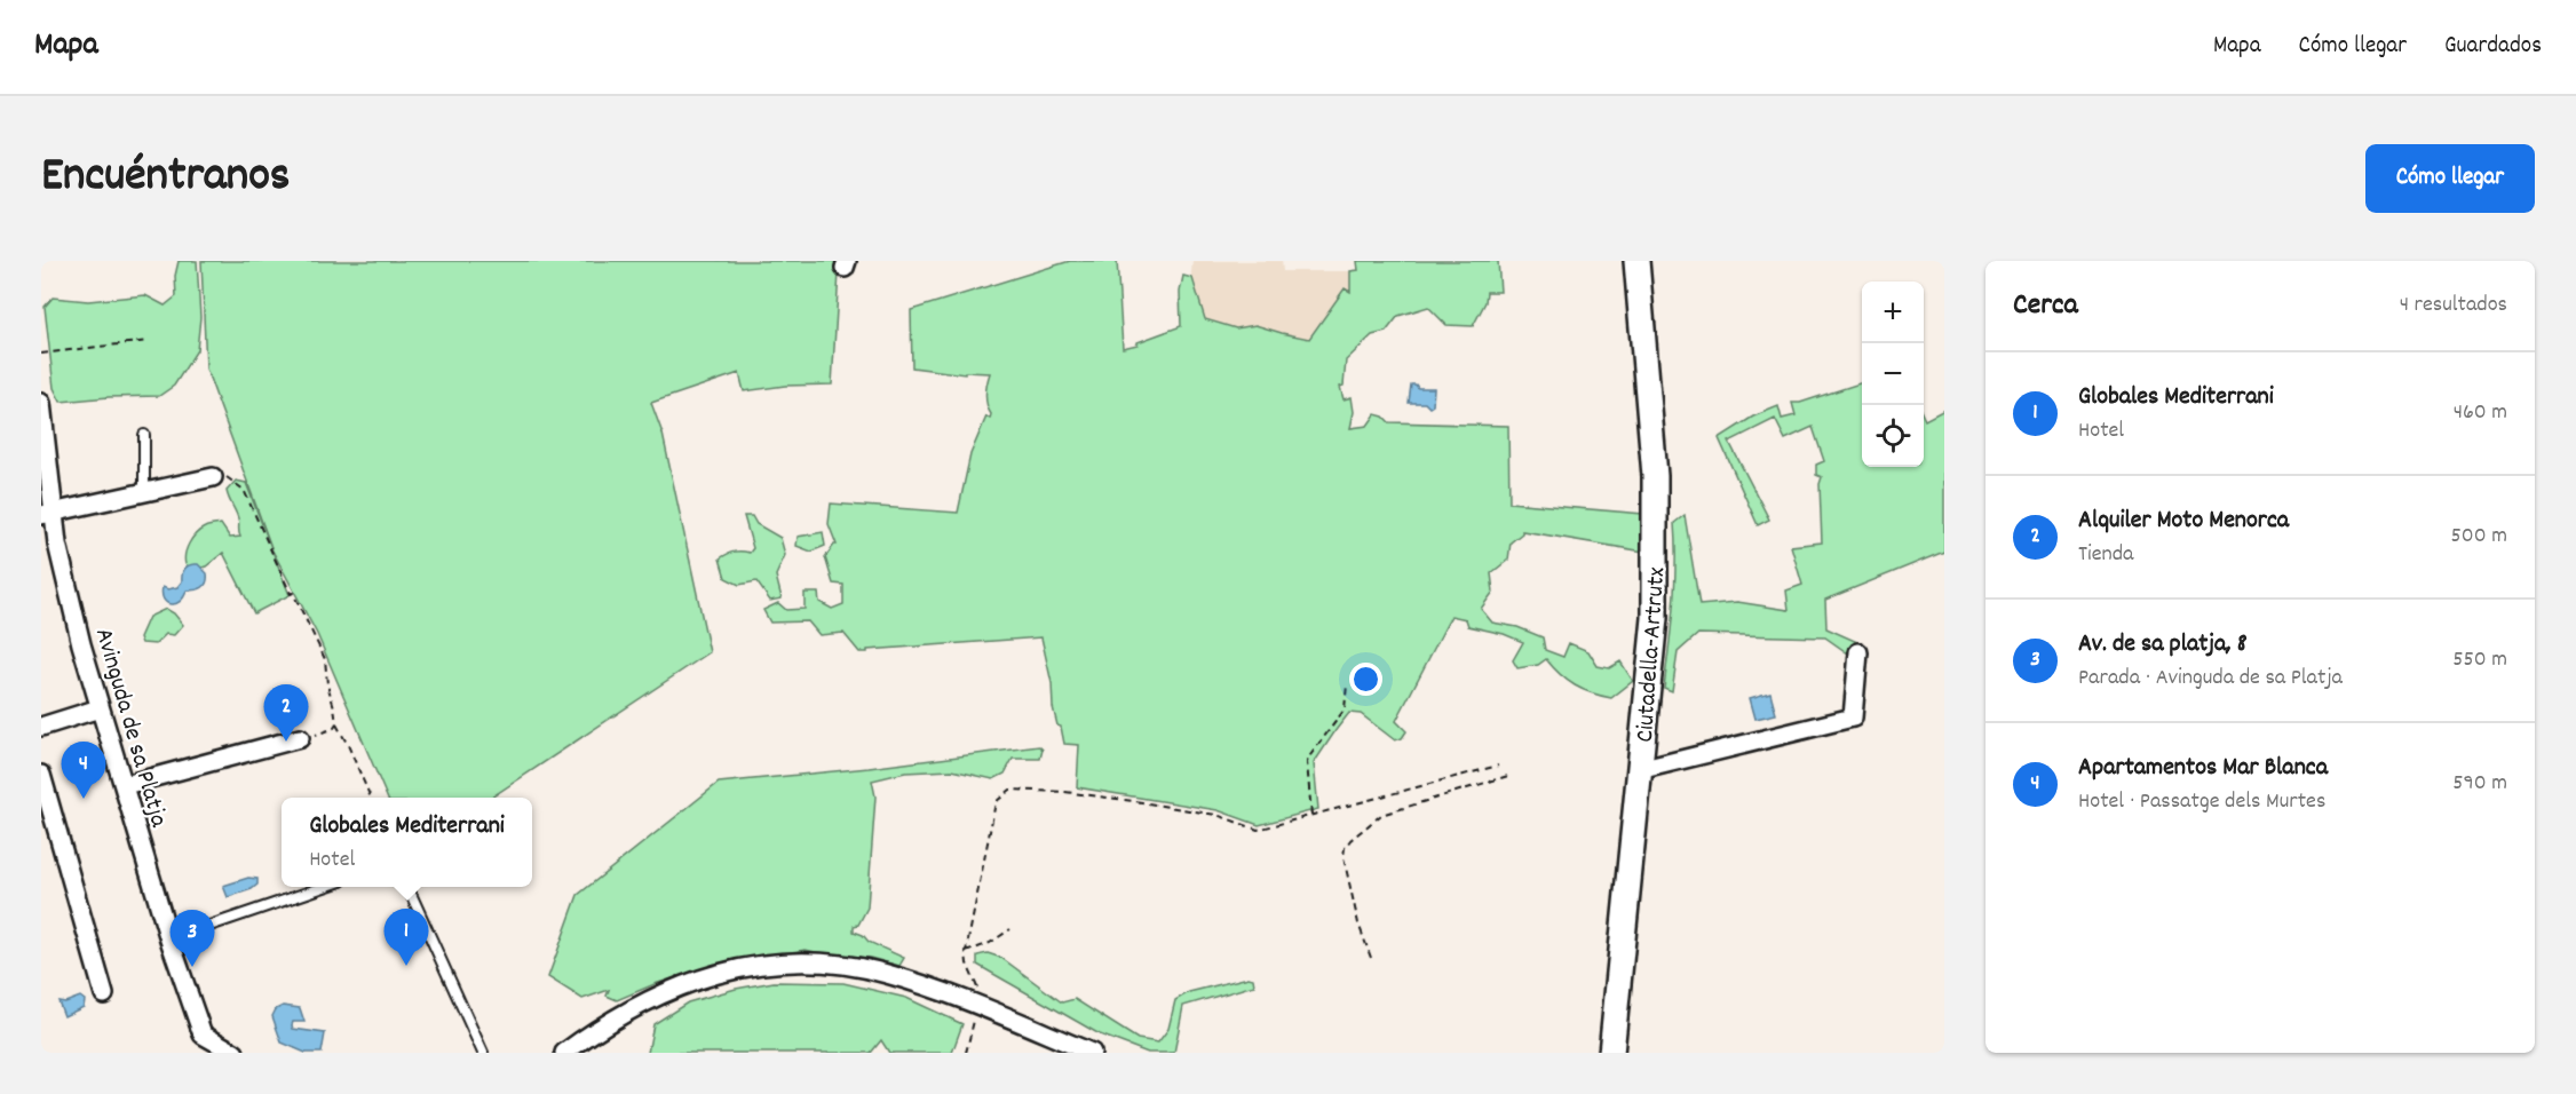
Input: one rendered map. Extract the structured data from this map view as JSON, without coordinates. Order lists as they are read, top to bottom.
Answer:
{
  "streets": {
    "main road": ["Ciutadella-Artrutx"],
    "street": ["Avinguda de sa Platja"]
  },
  "page": {
    "header": "Mapa",
    "nav": ["Mapa", "Cómo llegar", "Guardados"],
    "title": "Encuéntranos",
    "buttons": "Cómo llegar",
    "heading": ["Cerca", "4 resultados"],
    "map_buttons": ["+", "−"],
    "list": [
      {
        "mark": "1",
        "name": "Globales Mediterrani",
        "note": "Hotel",
        "value": "460 m"
      },
      {
        "mark": "2",
        "name": "Alquiler Moto Menorca",
        "note": "Tienda",
        "value": "500 m"
      },
      {
        "mark": "3",
        "name": "Av. de sa platja, 8",
        "note": "Parada · Avinguda de sa Platja",
        "value": "550 m"
      },
      {
        "mark": "4",
        "name": "Apartamentos Mar Blanca",
        "note": "Hotel · Passatge dels Murtes",
        "value": "590 m"
      }
    ],
    "pins": [
      "2",
      "4",
      "1",
      "3"
    ],
    "popup": ["Globales Mediterrani", "Hotel"]
  }
}
